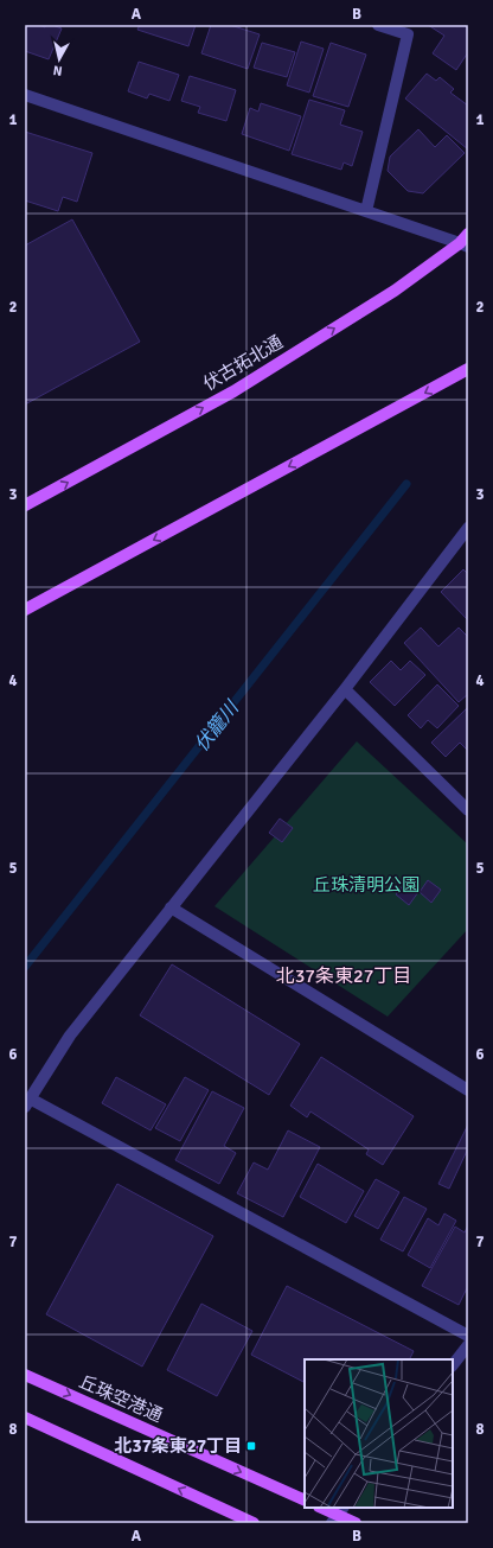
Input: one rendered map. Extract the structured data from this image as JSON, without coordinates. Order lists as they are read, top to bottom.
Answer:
{
  "streets": {
    "main road": ["伏古拓北通", "丘珠空港通"]
  },
  "districts": ["北37条東27丁目"],
  "water": ["伏籠川"],
  "parks": ["丘珠清明公園"],
  "places": {
    "transit": ["北37条東27丁目"]
  },
  "north": "bottom",
  "grid": {
    "columns": ["A", "B"],
    "rows": [
      "1",
      "2",
      "3",
      "4",
      "5",
      "6",
      "7",
      "8"
    ]
  }
}
